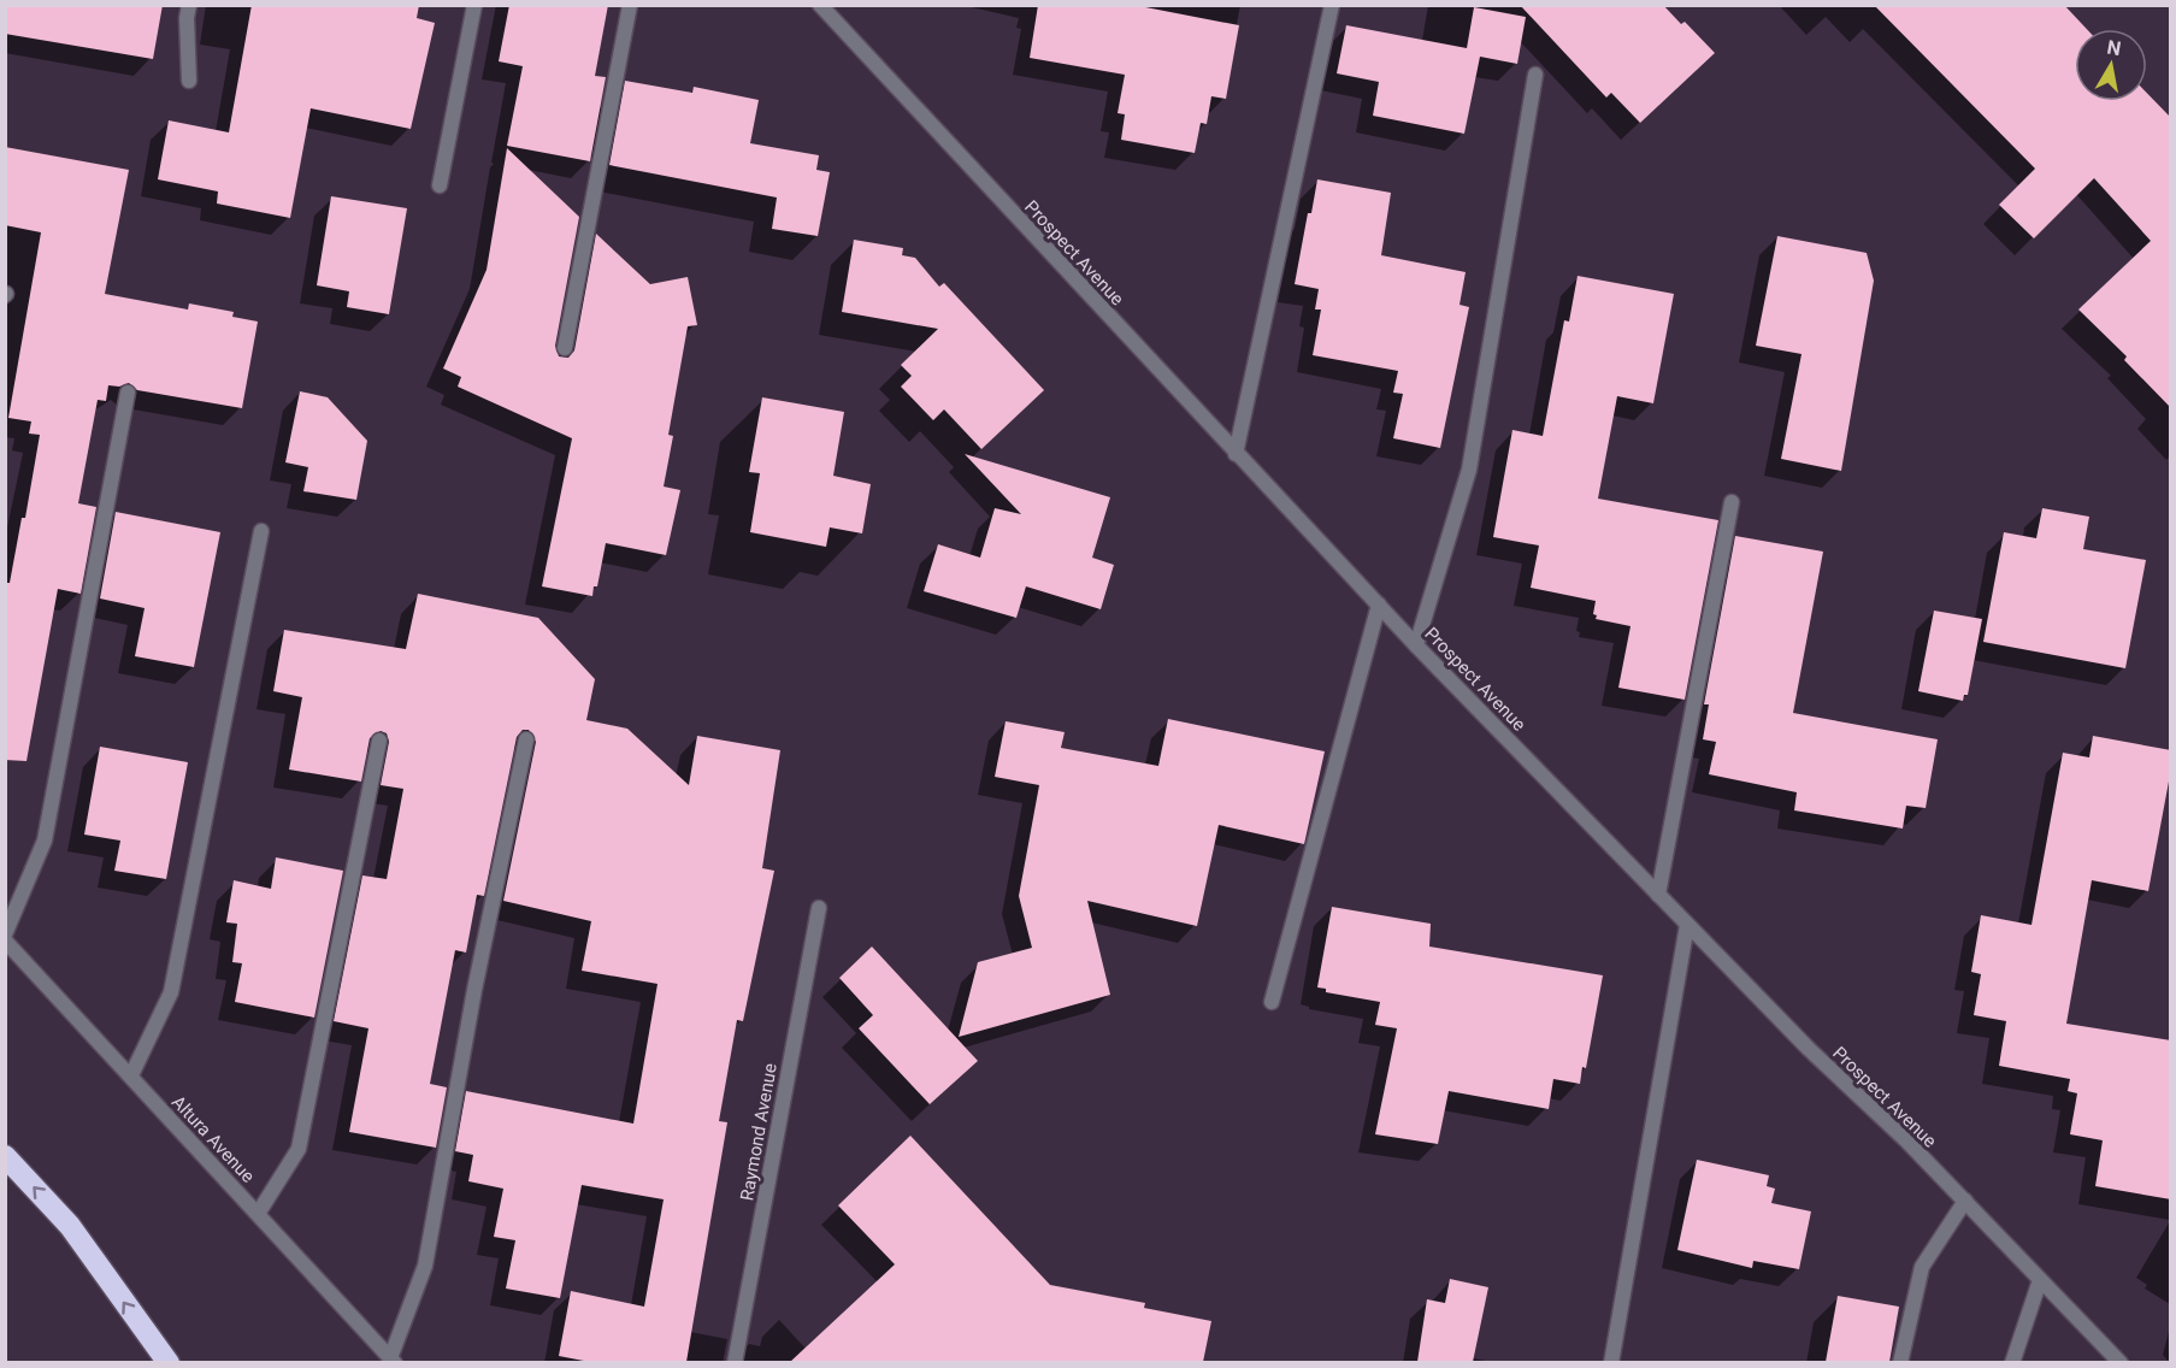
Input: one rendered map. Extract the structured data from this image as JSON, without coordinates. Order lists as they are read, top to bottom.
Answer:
{
  "streets": {
    "street": ["Prospect Avenue", "Raymond Avenue", "Altura Avenue"]
  },
  "north": "top"
}
